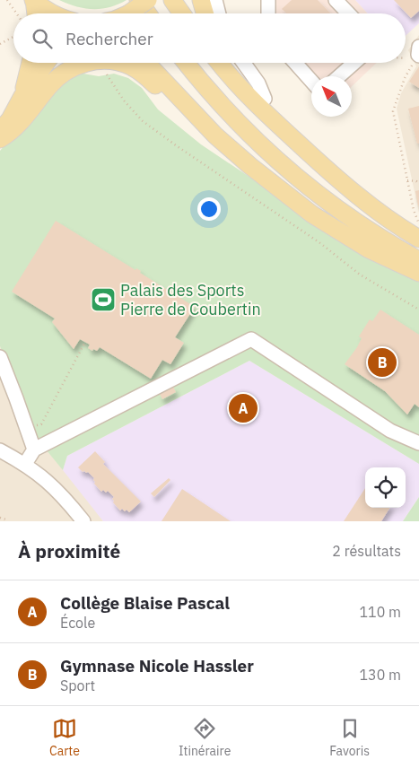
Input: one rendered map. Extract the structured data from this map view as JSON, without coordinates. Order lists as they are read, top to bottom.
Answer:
{
  "places": {
    "sports": ["Palais des Sports Pierre de Coubertin"]
  },
  "north": "top left",
  "page": {
    "search": "Rechercher",
    "pins": ["B", "A"],
    "heading": ["À proximité", "2 résultats"],
    "list": [
      {
        "mark": "A",
        "name": "Collège Blaise Pascal",
        "note": "École",
        "value": "110 m"
      },
      {
        "mark": "B",
        "name": "Gymnase Nicole Hassler",
        "note": "Sport",
        "value": "130 m"
      }
    ],
    "nav": ["Carte", "Itinéraire", "Favoris"]
  }
}
